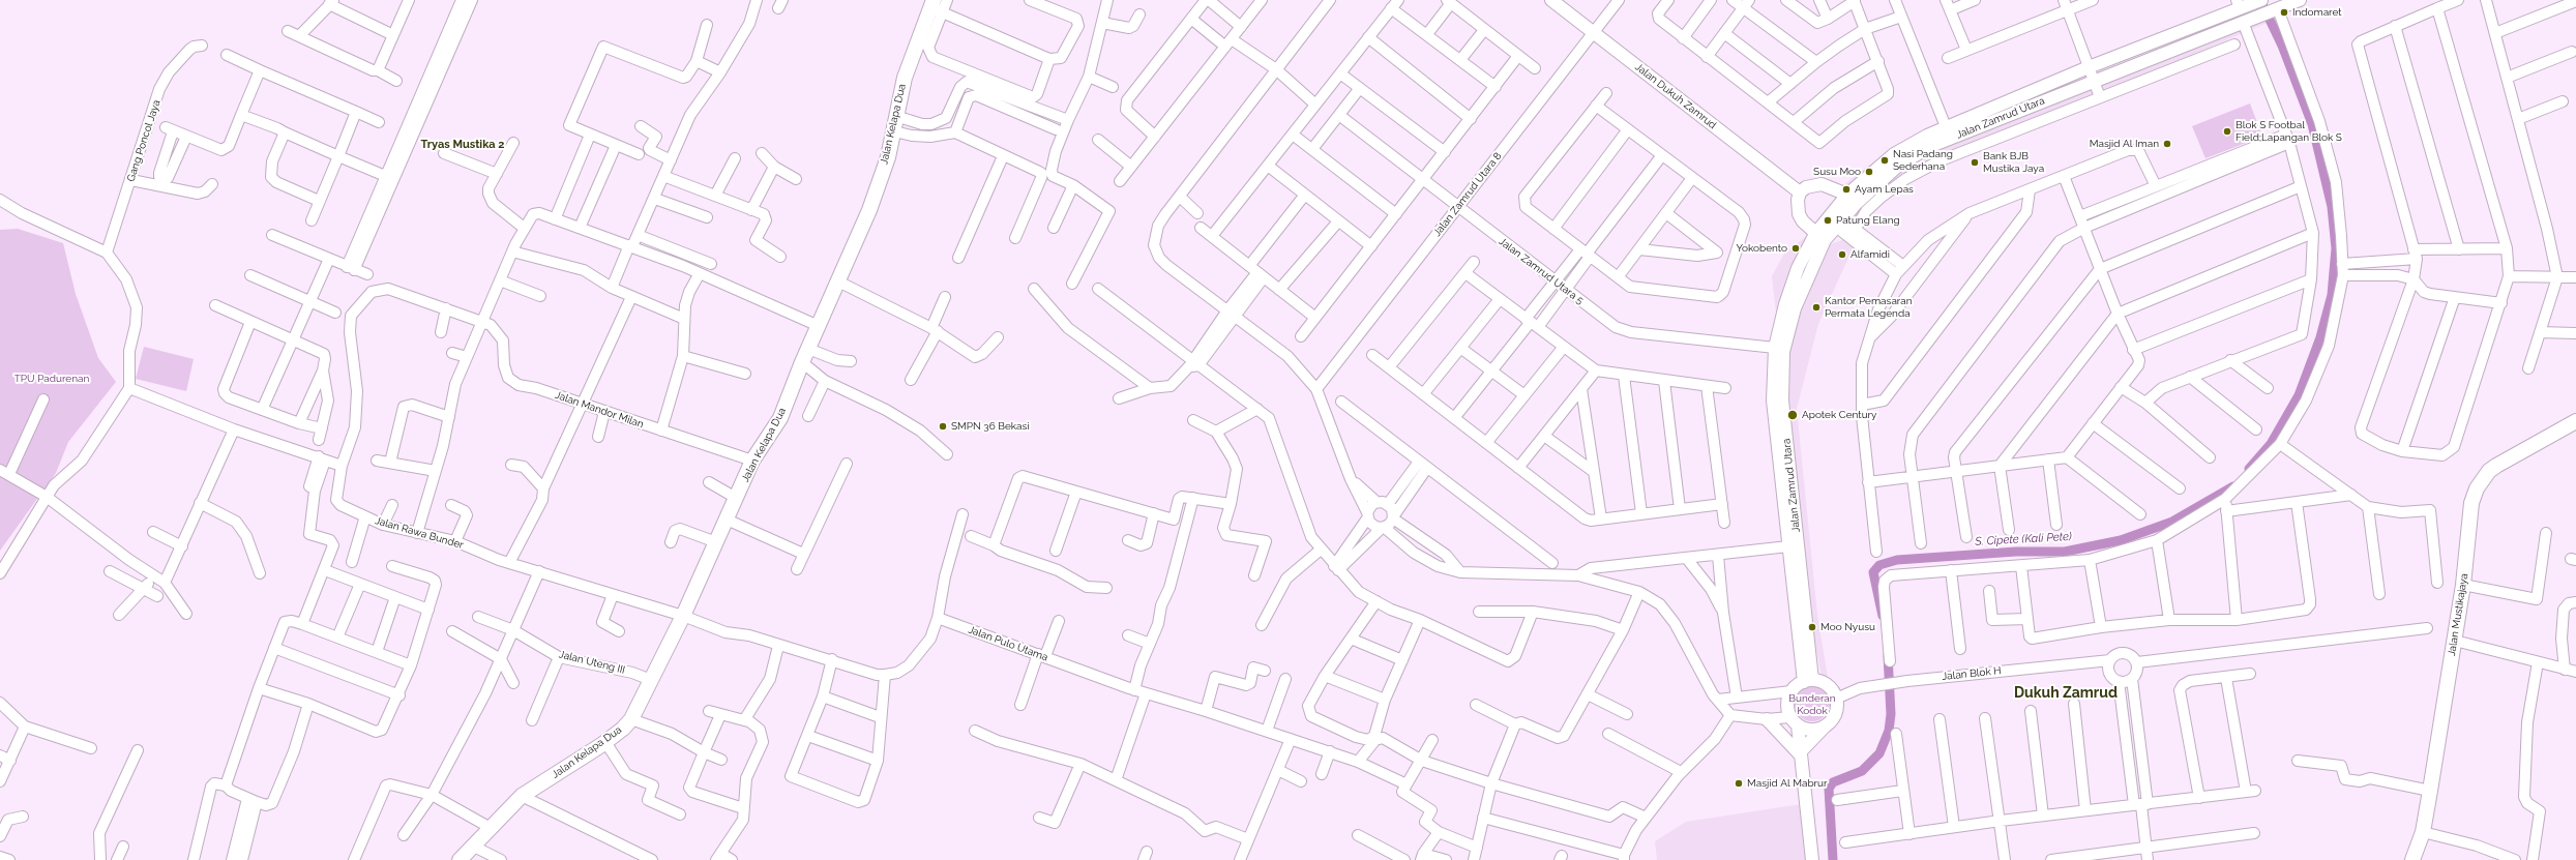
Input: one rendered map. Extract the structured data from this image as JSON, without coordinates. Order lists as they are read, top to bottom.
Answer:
{
  "streets": {
    "main road": ["Jalan Kelapa Dua", "Jalan Mustikajaya"],
    "street": [
      "Jalan Dukuh Zamrud",
      "Jalan Zamrud Utara",
      "Gang Poncol Jaya",
      "Jalan Zamrud Utara 8",
      "Jalan Zamrud Utara 5",
      "Jalan Mandor Milan",
      "Jalan Rawa Bunder",
      "Jalan Pulo Utama",
      "Jalan Uteng III",
      "Jalan Blok H"
    ]
  },
  "crossings": [
    ["Jalan Dukuh Zamrud", "Jalan Zamrud Utara 8"],
    ["Jalan Zamrud Utara", "Jalan Zamrud Utara 5"],
    ["Jalan Zamrud Utara", "Jalan Blok H"],
    ["Jalan Kelapa Dua", "Jalan Mandor Milan"],
    ["Jalan Kelapa Dua", "Jalan Rawa Bunder"],
    ["Jalan Kelapa Dua", "Jalan Uteng III"],
    ["Jalan Zamrud Utara 8", "Jalan Zamrud Utara 5"],
    ["Jalan Mandor Milan", "Jalan Rawa Bunder"]
  ],
  "districts": ["Tryas Mustika 2", "Dukuh Zamrud"],
  "water": ["S. Cipete (Kali Pete)"],
  "parks": ["TPU Padurenan", "Bunderan Kodok"],
  "places": [
    "Indomaret",
    "Blok S Footbal Field;Lapangan Blok S",
    "Masjid Al Iman",
    "Nasi Padang Sederhana",
    "Bank BJB Mustika Jaya",
    "Susu Moo",
    "Ayam Lepas",
    "Patung Elang",
    "Yokobento",
    "Alfamidi",
    "Kantor Pemasaran Permata Legenda",
    "Apotek Century",
    "SMPN 36 Bekasi",
    "Moo Nyusu",
    "Masjid Al Mabrur"
  ]
}
